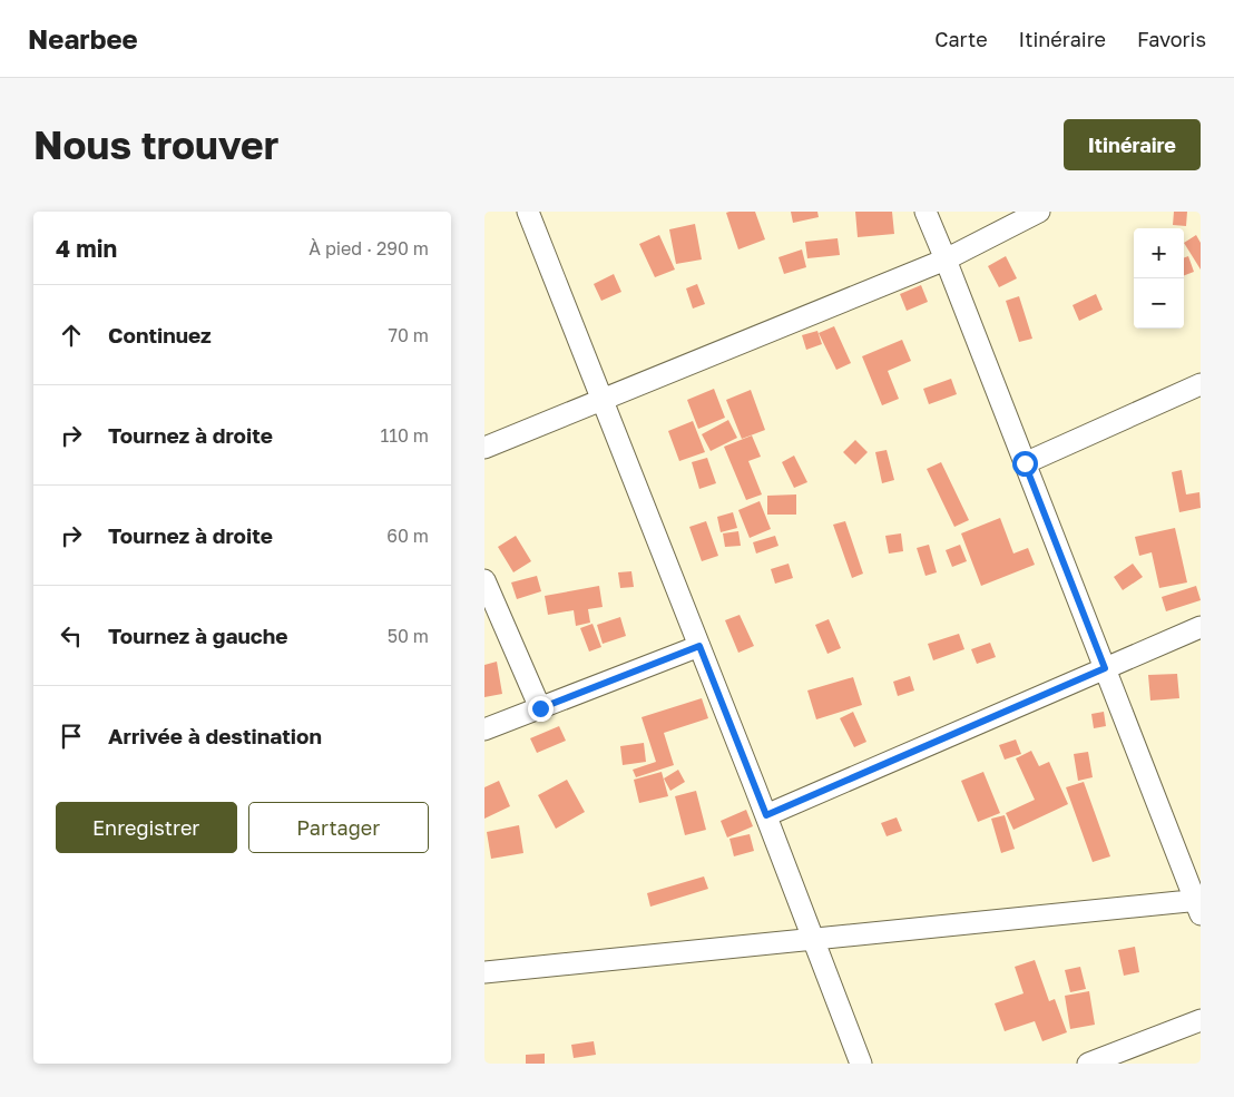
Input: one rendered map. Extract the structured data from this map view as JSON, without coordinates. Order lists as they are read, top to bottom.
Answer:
{
  "page": {
    "header": "Nearbee",
    "nav": ["Carte", "Itinéraire", "Favoris"],
    "buttons": [
      "Itinéraire",
      ["Enregistrer", "Partager"]
    ],
    "title": "Nous trouver",
    "heading": ["4 min", "À pied · 290 m"],
    "map_buttons": ["+", "−"],
    "list": [
      ["Continuez", "70 m"],
      ["Tournez à droite", "110 m"],
      ["Tournez à droite", "60 m"],
      ["Tournez à gauche", "50 m"],
      "Arrivée à destination"
    ]
  }
}
